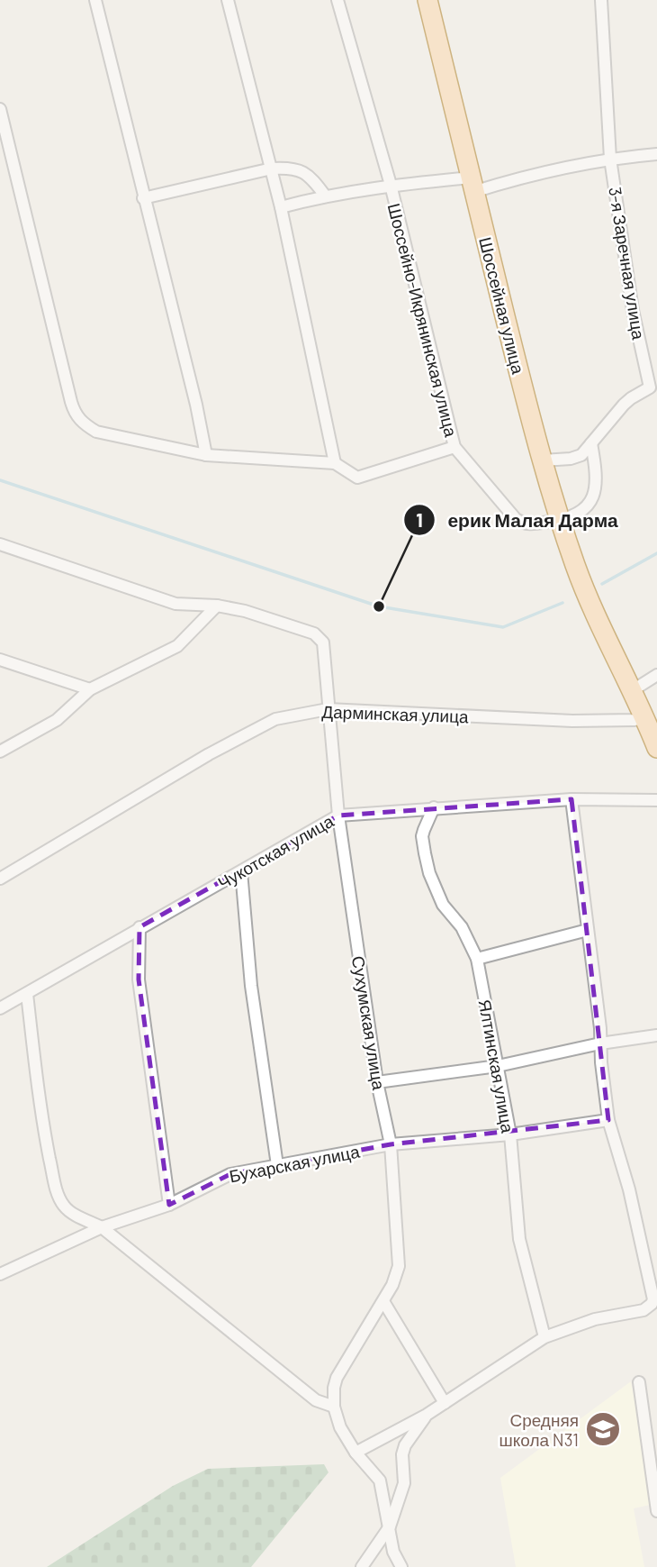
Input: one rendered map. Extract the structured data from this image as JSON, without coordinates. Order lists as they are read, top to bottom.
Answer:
{
  "streets": {
    "main road": ["Шоссейная улица"],
    "street": [
      "3-я Заречная улица",
      "Шоссейно-Икрянинская улица",
      "Дарминская улица",
      "Чукотская улица",
      "Сухумская улица",
      "Ялтинская улица",
      "Бухарская улица"
    ]
  },
  "crossings": [
    ["3-я Заречная улица", "Шоссейная улица"],
    ["3-я Заречная улица", "Шоссейно-Икрянинская улица"],
    ["Шоссейная улица", "Шоссейно-Икрянинская улица"],
    ["Шоссейная улица", "Дарминская улица"],
    ["Дарминская улица", "Сухумская улица"],
    ["Чукотская улица", "Сухумская улица"],
    ["Чукотская улица", "Ялтинская улица"],
    ["Сухумская улица", "Бухарская улица"],
    ["Ялтинская улица", "Бухарская улица"]
  ],
  "places": {
    "other": ["ерик Малая Дарма"],
    "school or university": ["Средняя школа N31"]
  }
}
